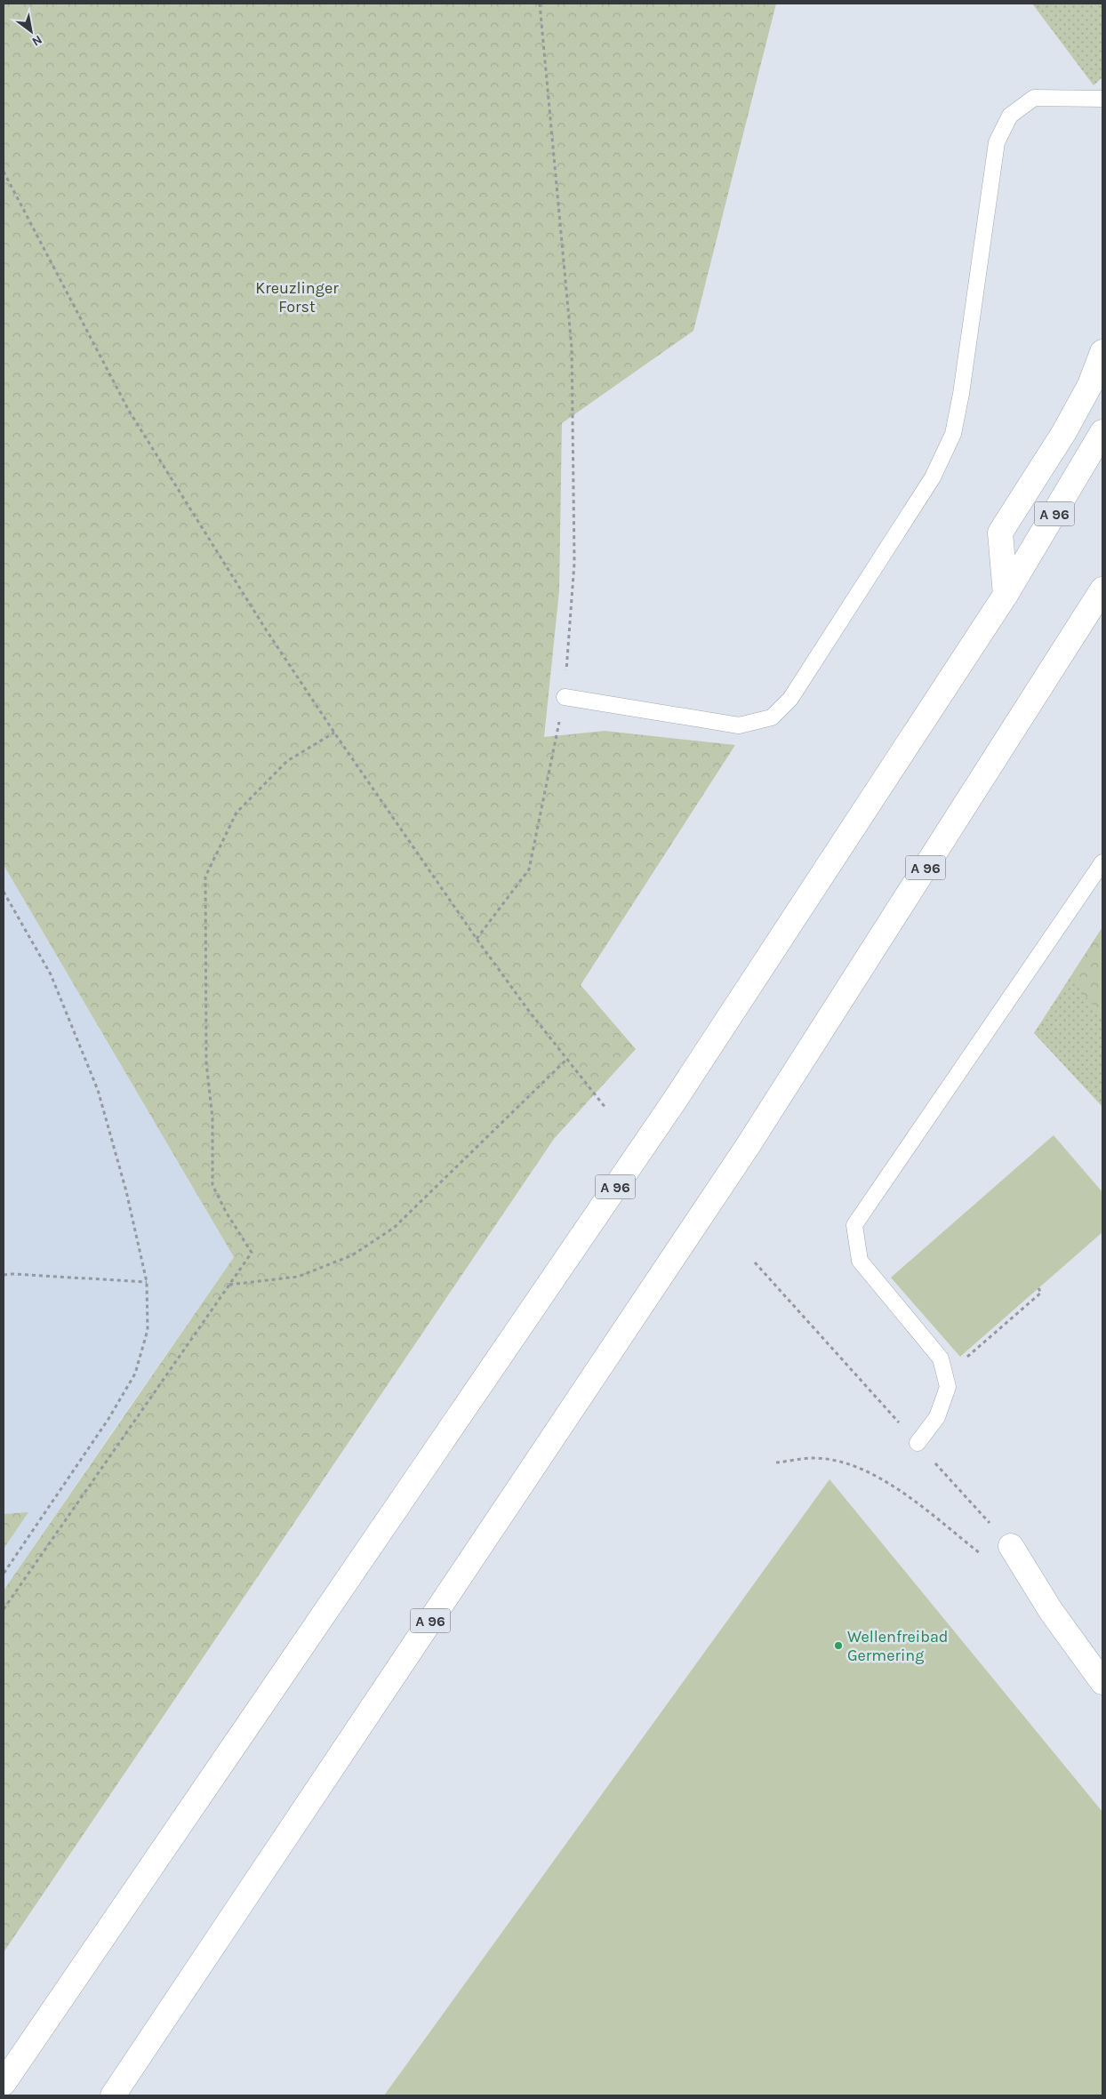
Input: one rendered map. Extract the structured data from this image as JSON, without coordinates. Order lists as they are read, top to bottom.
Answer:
{
  "streets": {
    "main road": ["A 96"]
  },
  "parks": ["Kreuzlinger Forst"],
  "places": ["Wellenfreibad Germering"],
  "north": "bottom right"
}
